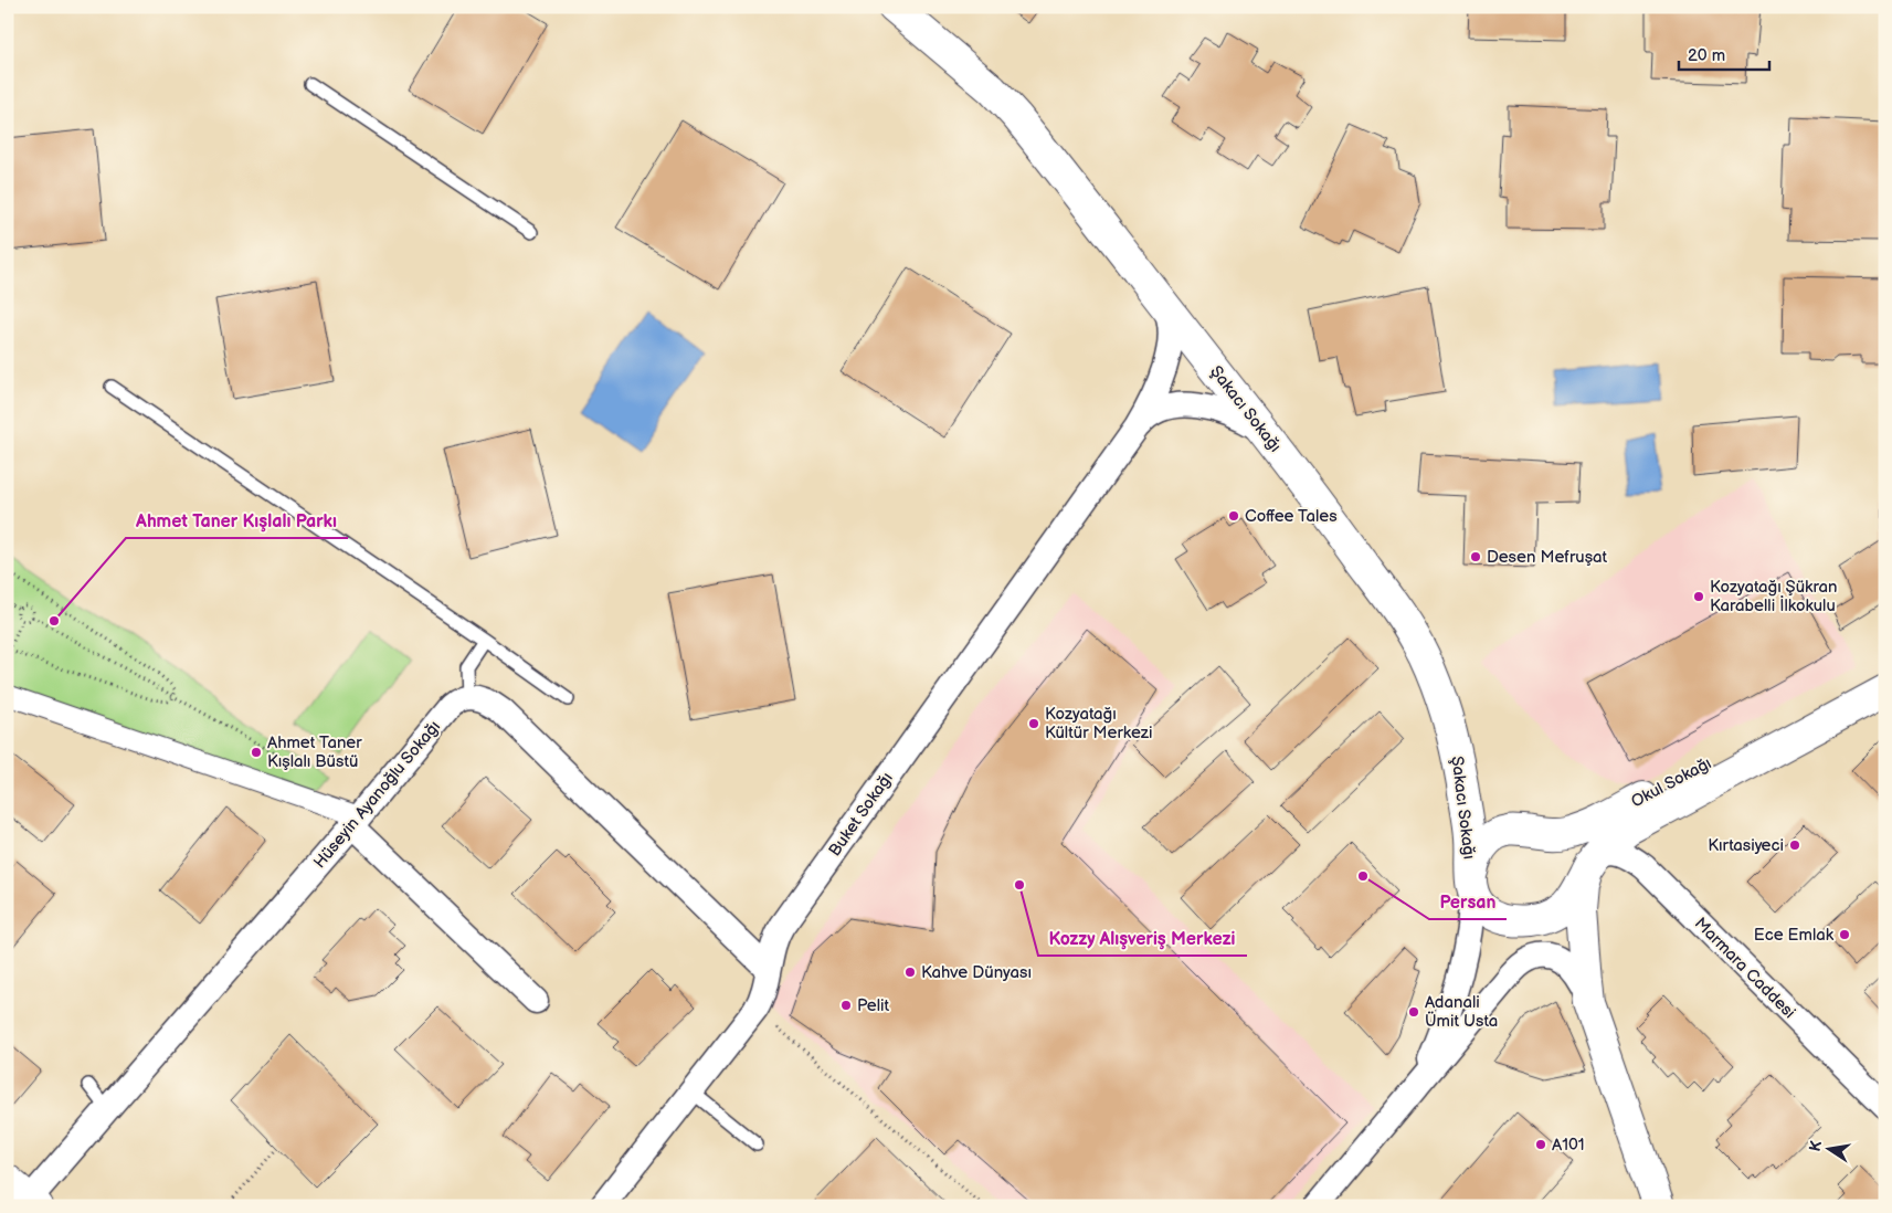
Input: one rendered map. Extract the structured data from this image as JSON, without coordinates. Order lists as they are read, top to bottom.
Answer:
{
  "streets": {
    "street": [
      "Şakacı Sokağı",
      "Okul Sokağı",
      "Hüseyin Ayanoğlu Sokağı",
      "Buket Sokağı",
      "Marmara Caddesi"
    ]
  },
  "crossings": [
    ["Şakacı Sokağı", "Okul Sokağı"],
    ["Şakacı Sokağı", "Buket Sokağı"],
    ["Şakacı Sokağı", "Marmara Caddesi"],
    ["Okul Sokağı", "Marmara Caddesi"]
  ],
  "places": [
    "Coffee Tales",
    "Desen Mefruşat",
    "Kozyatağı Şükran Karabelli İlkokulu",
    "Ahmet Taner Kışlalı Parkı",
    "Kozyatağı Kültür Merkezi",
    "Ahmet Taner Kışlalı Büstü",
    "Kırtasiyeci",
    "Persan",
    "Kozzy Alışveriş Merkezi",
    "Ece Emlak",
    "Kahve Dünyası",
    "Pelit",
    "Adanali Ümit Usta",
    "A101"
  ],
  "scale_bar": "20 m",
  "north": "left"
}
